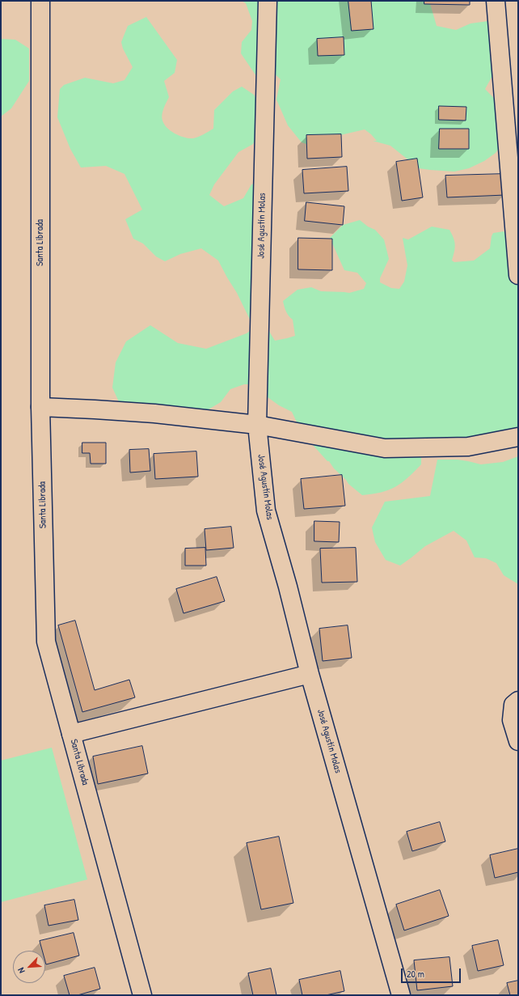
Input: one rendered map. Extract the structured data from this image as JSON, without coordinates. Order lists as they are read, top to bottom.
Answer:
{
  "streets": {
    "street": ["José Agustín Molas", "Santa Librada"]
  },
  "scale_bar": "20 m",
  "north": "bottom left"
}
